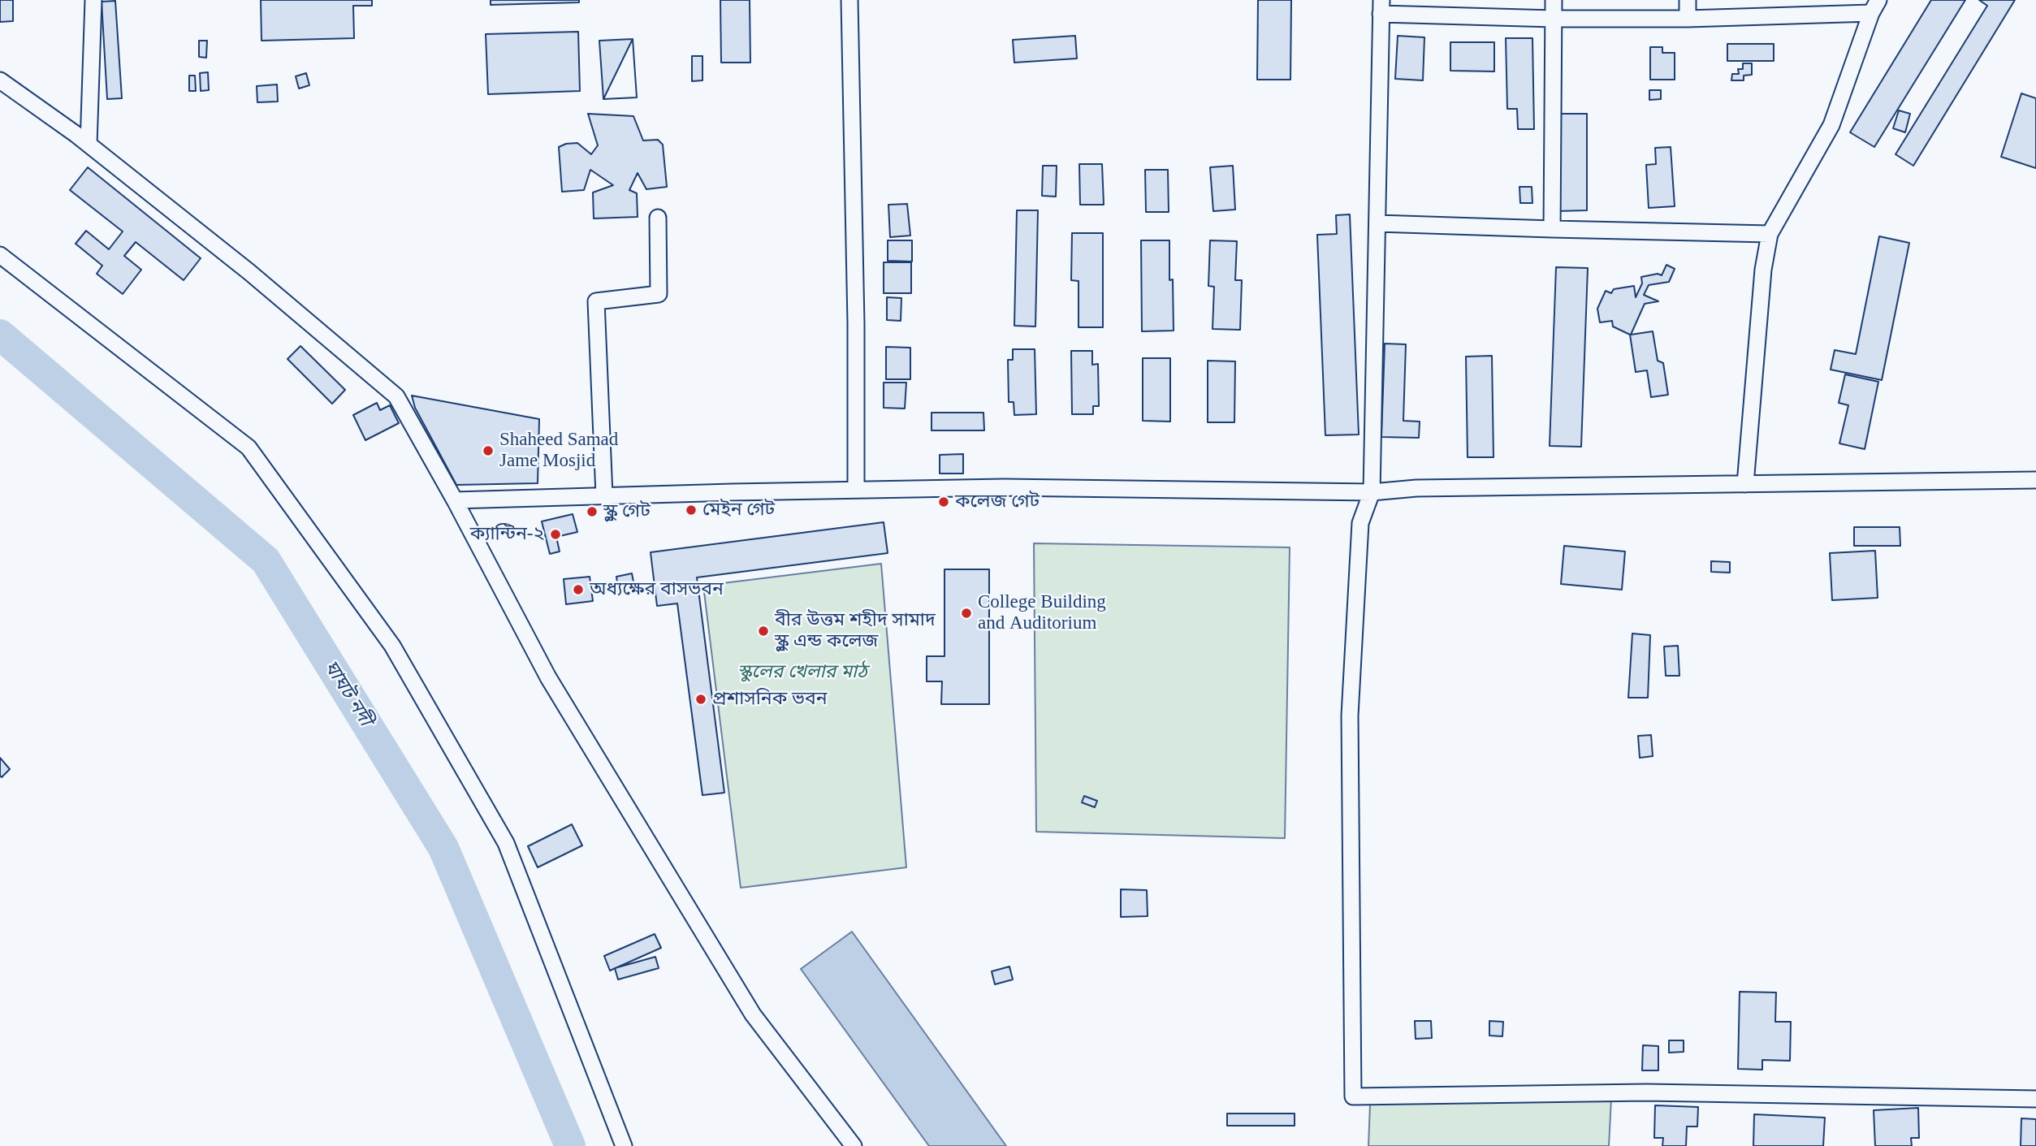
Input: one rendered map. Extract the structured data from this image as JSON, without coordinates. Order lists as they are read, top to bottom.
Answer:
{
  "water": ["ঘাঘট নদী"],
  "parks": ["স্কুলের খেলার মাঠ"],
  "places": [
    "Shaheed Samad Jame Mosjid",
    "কলেজ গেট",
    "মেইন গেট",
    "স্কুল গেট",
    "ক্যান্টিন-২",
    "অধ্যক্ষের বাসভবন",
    "College Building and Auditorium",
    "বীর উত্তম শহীদ সামাদ স্কুল এন্ড কলেজ",
    "প্রশাসনিক ভবন"
  ]
}
